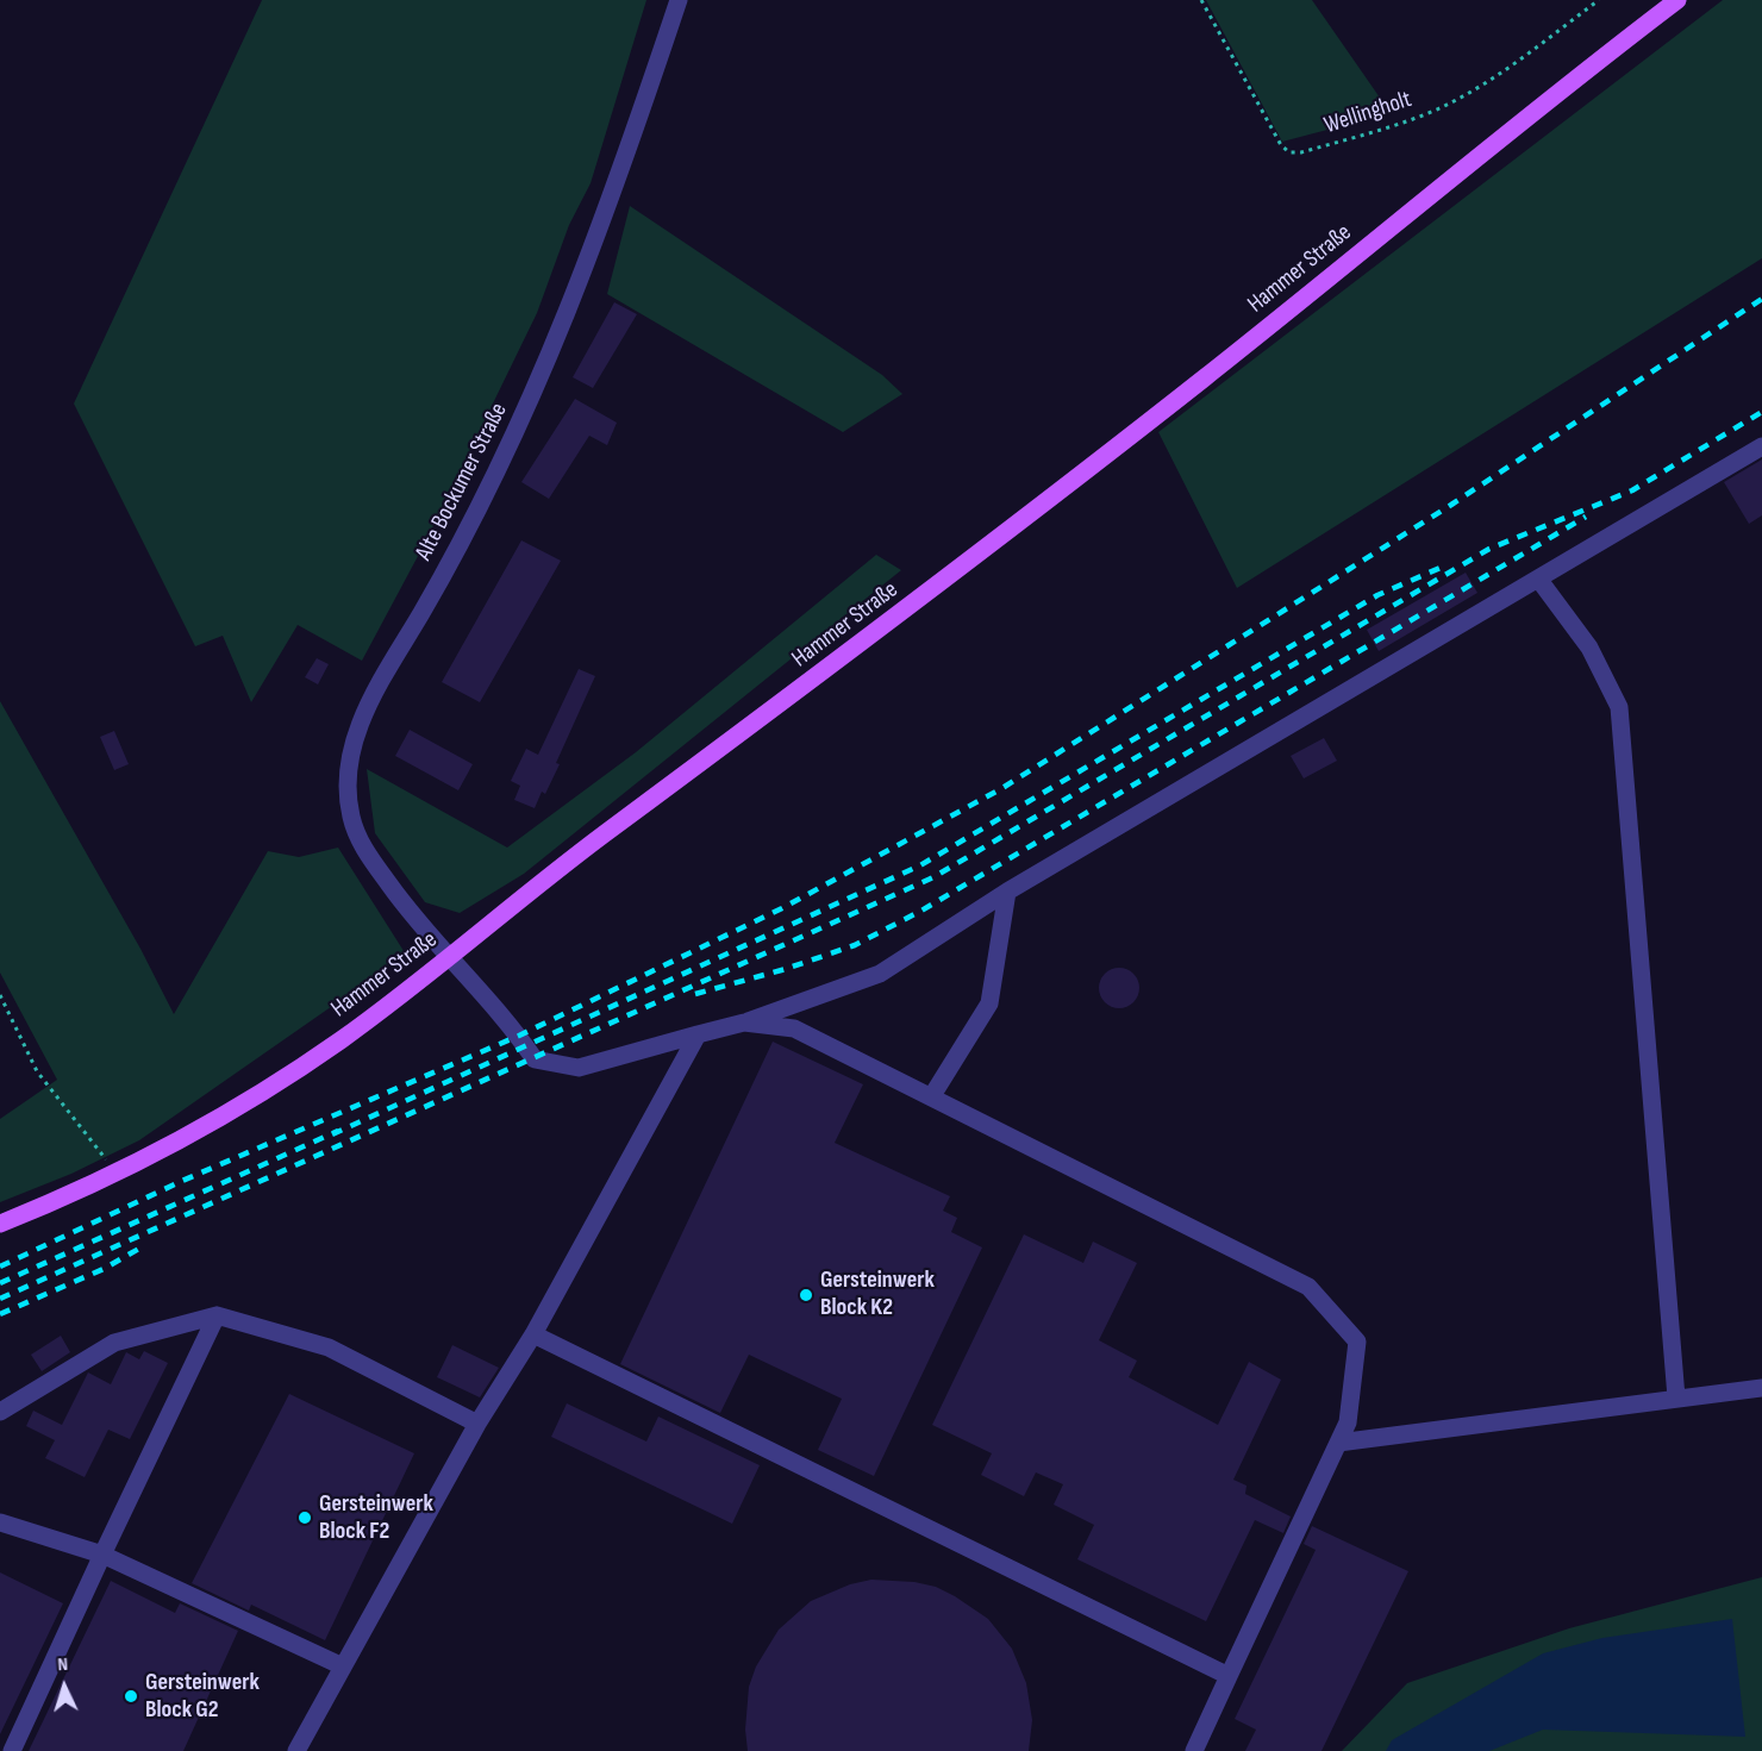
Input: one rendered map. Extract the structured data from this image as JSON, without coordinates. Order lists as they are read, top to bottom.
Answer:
{
  "streets": {
    "main road": ["Hammer Straße"],
    "street": ["Alte Bockumer Straße"],
    "path": ["Wellingholt"]
  },
  "crossings": [
    ["Hammer Straße", "Alte Bockumer Straße"]
  ],
  "places": ["Gersteinwerk Block K2", "Gersteinwerk Block F2", "Gersteinwerk Block G2"],
  "north": "top"
}
